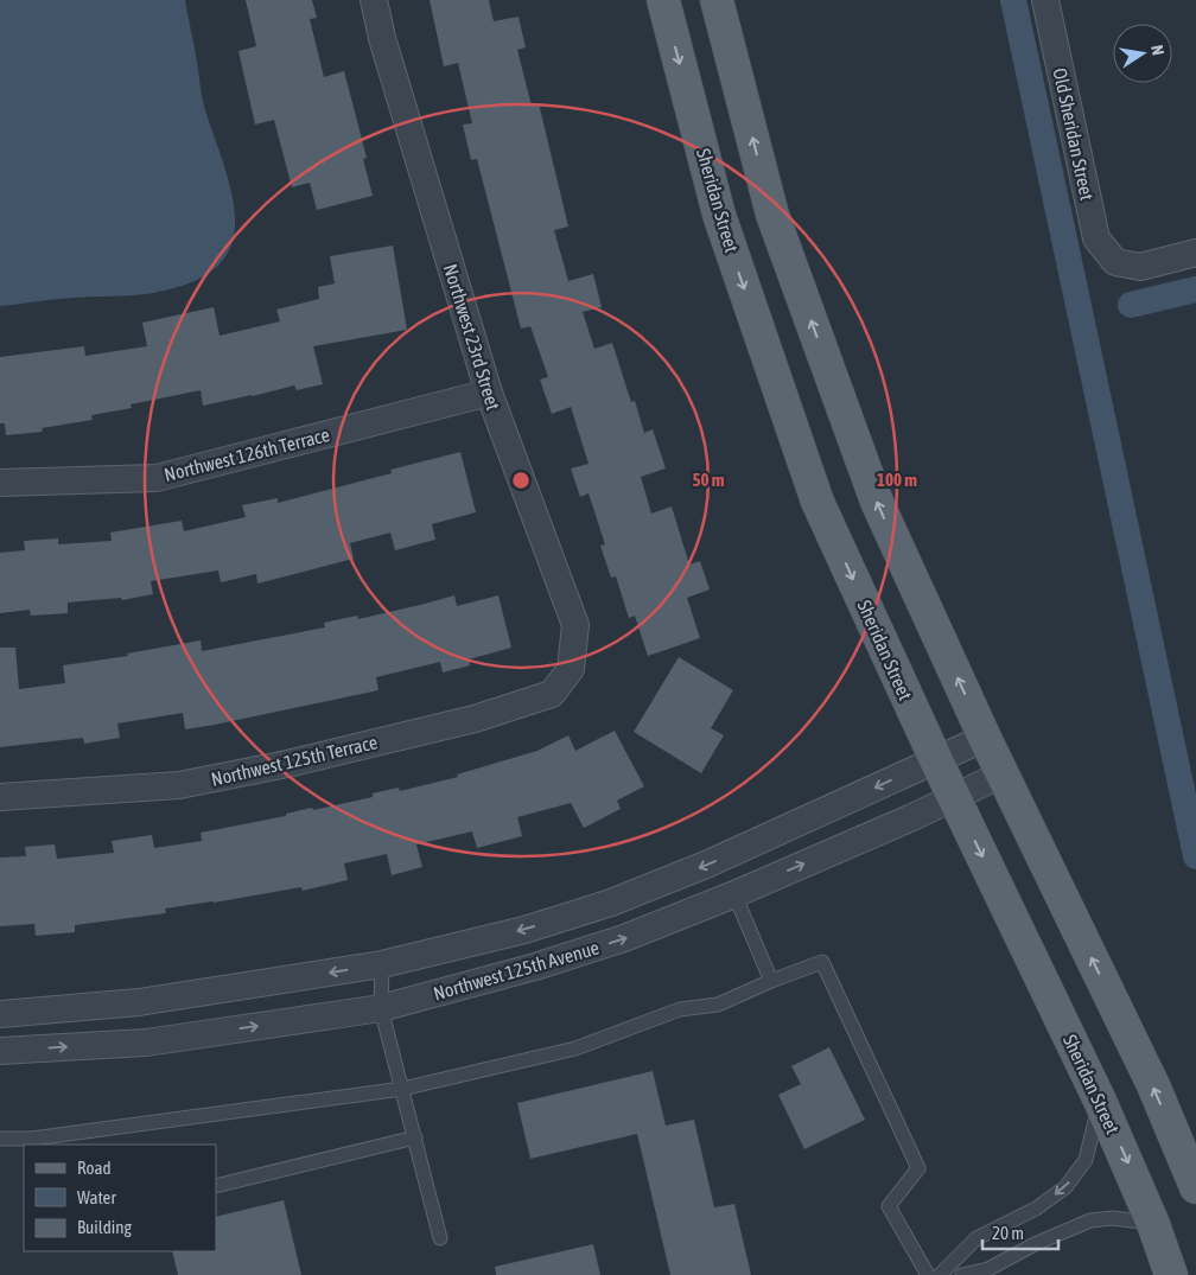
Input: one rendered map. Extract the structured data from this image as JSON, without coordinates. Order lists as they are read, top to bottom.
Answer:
{
  "streets": {
    "main road": ["Sheridan Street"],
    "street": [
      "Old Sheridan Street",
      "Northwest 23rd Street",
      "Northwest 126th Terrace",
      "Northwest 125th Terrace",
      "Northwest 125th Avenue"
    ]
  },
  "crossings": [
    ["Sheridan Street", "Northwest 125th Avenue"],
    ["Northwest 23rd Street", "Northwest 126th Terrace"],
    ["Northwest 23rd Street", "Northwest 125th Terrace"]
  ],
  "legend": ["Road", "Water", "Building"],
  "scale_bar": "20 m",
  "north": "right",
  "rings": ["50 m", "100 m"]
}
